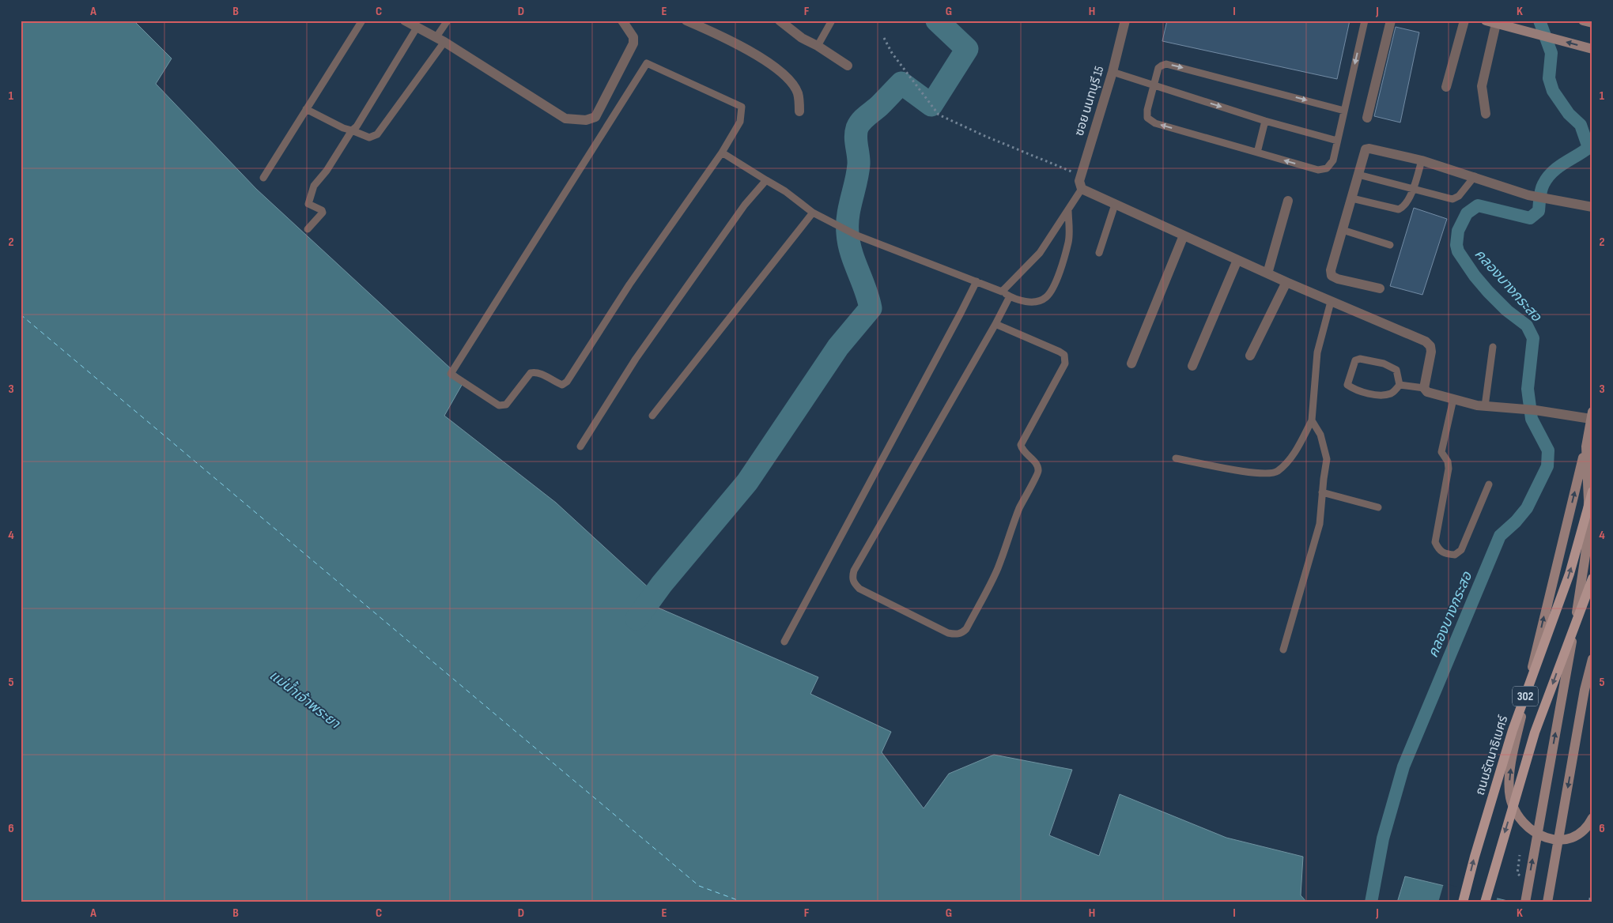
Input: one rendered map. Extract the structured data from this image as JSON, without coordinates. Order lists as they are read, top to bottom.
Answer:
{
  "streets": {
    "main road": ["302", "ถนนรัตนาธิเบศร์"],
    "street": ["ซอย นนทบุรี 15"]
  },
  "water": ["คลองบางกระสอ", "แม่น้ำเจ้าพระยา"],
  "grid": {
    "columns": [
      "A",
      "B",
      "C",
      "D",
      "E",
      "F",
      "G",
      "H",
      "I",
      "J",
      "K"
    ],
    "rows": [
      "1",
      "2",
      "3",
      "4",
      "5",
      "6"
    ]
  }
}
